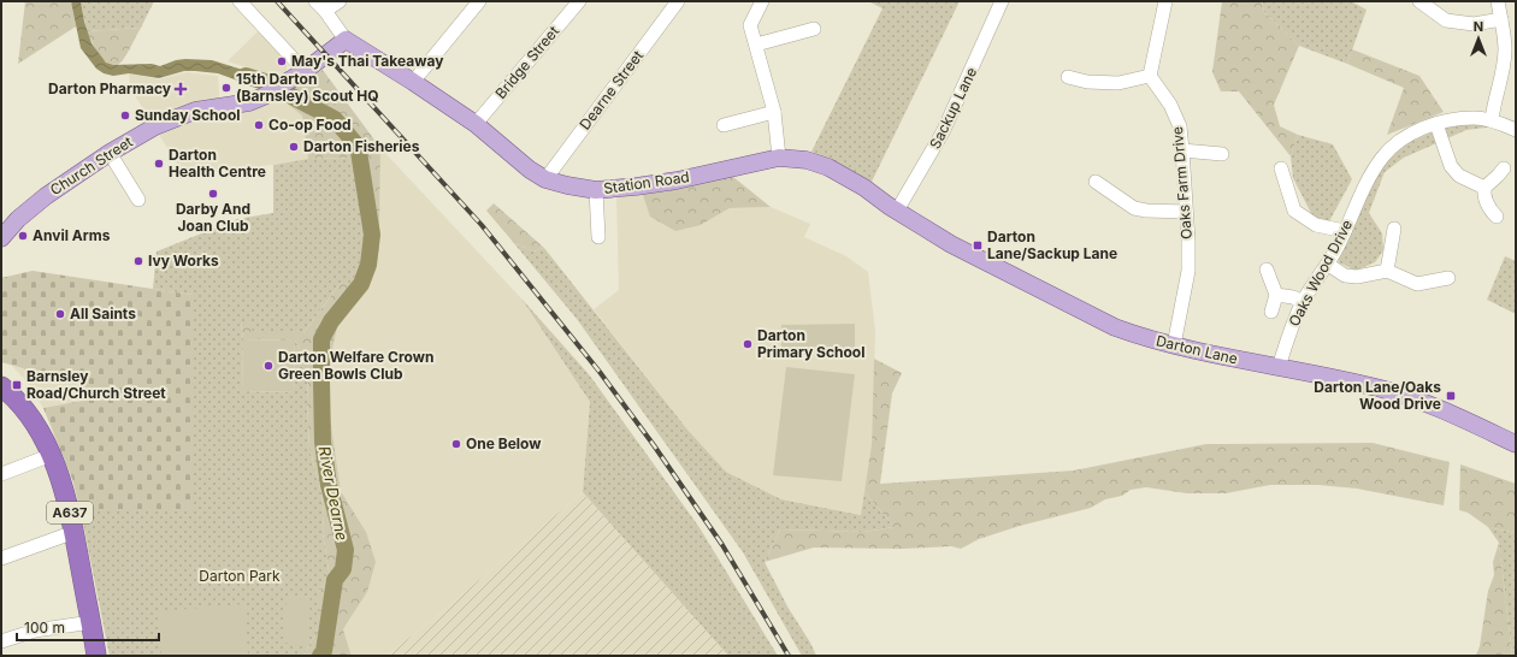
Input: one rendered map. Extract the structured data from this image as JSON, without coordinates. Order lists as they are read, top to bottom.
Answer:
{
  "streets": {
    "highway": ["A637"],
    "main road": ["Church Street", "Station Road", "Darton Lane"],
    "street": [
      "Bridge Street",
      "Dearne Street",
      "Sackup Lane",
      "Oaks Farm Drive",
      "Oaks Wood Drive"
    ]
  },
  "crossings": [
    ["Bridge Street", "Station Road"],
    ["Dearne Street", "Station Road"],
    ["Sackup Lane", "Station Road"],
    ["Sackup Lane", "Darton Lane"],
    ["Church Street", "Station Road"],
    ["Station Road", "Darton Lane"],
    ["Oaks Farm Drive", "Darton Lane"],
    ["Oaks Wood Drive", "Darton Lane"]
  ],
  "water": ["River Dearne"],
  "parks": ["Darton Park"],
  "places": {
    "other": [
      "May's Thai Takeaway",
      "15th Darton (Barnsley) Scout HQ",
      "Sunday School",
      "Co-op Food",
      "Darton Fisheries",
      "Darton Health Centre",
      "Darby And Joan Club",
      "Anvil Arms",
      "Ivy Works",
      "All Saints",
      "Darton Primary School",
      "Darton Welfare Crown Green Bowls Club",
      "One Below"
    ],
    "health": ["Darton Pharmacy"],
    "transit": ["Darton Lane/Sackup Lane", "Barnsley Road/Church Street", "Darton Lane/Oaks Wood Drive"]
  },
  "scale_bar": "100 m",
  "north": "top"
}
